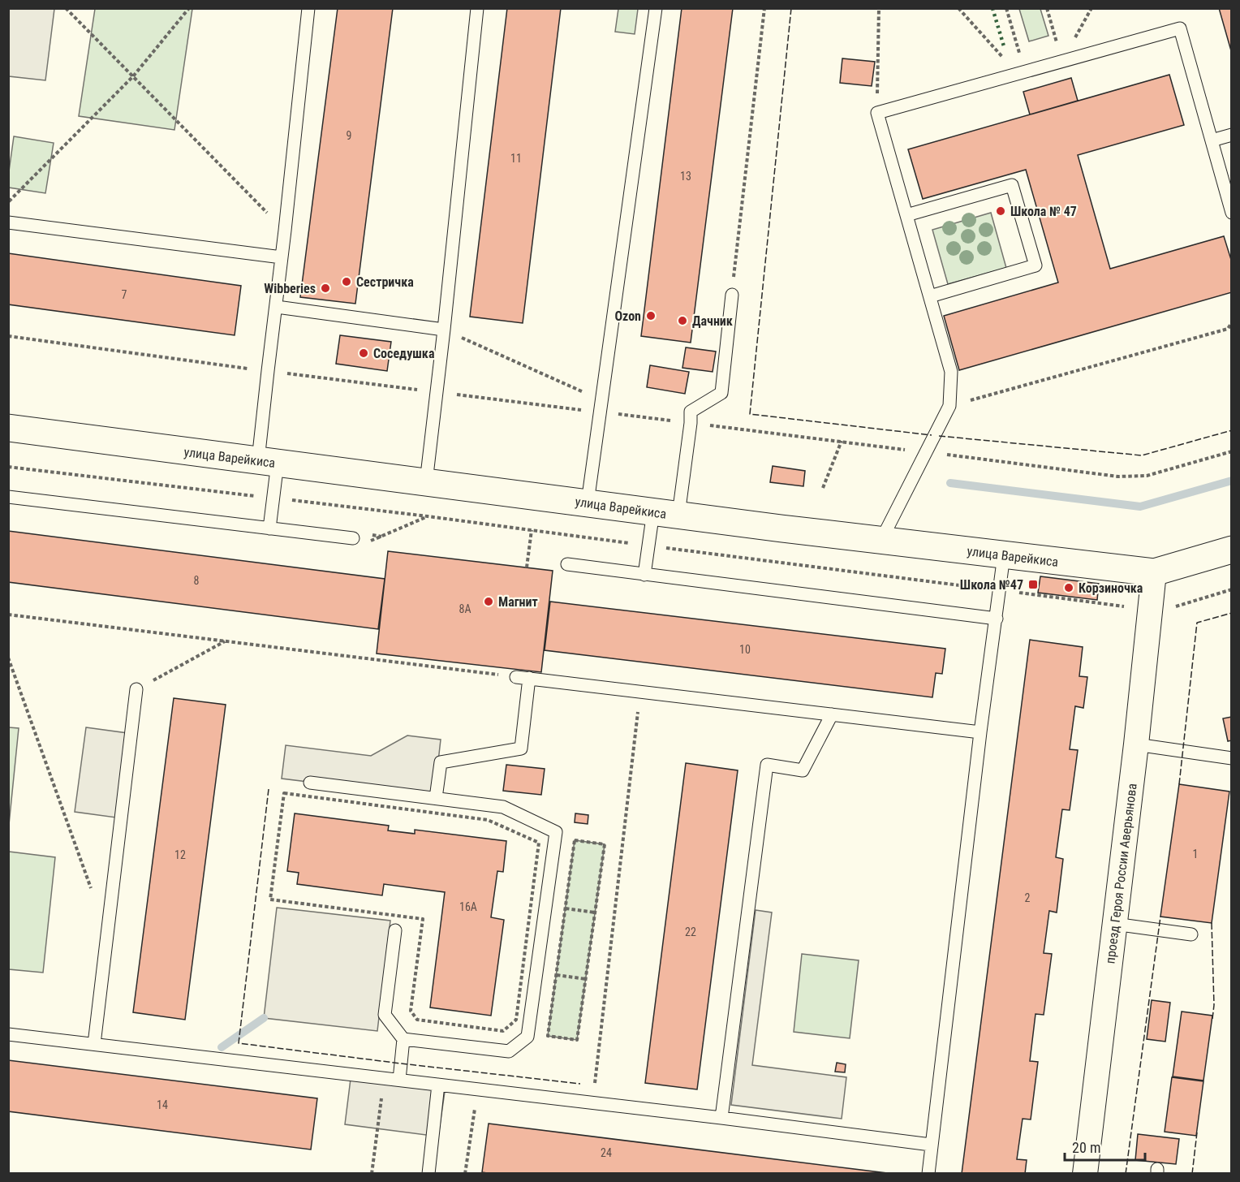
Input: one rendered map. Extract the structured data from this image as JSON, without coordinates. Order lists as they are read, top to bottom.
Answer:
{
  "streets": {
    "main road": ["улица Варейкиса"],
    "street": ["проезд Героя России Аверьянова"]
  },
  "crossings": [
    ["улица Варейкиса", "проезд Героя России Аверьянова"]
  ],
  "places": {
    "other": [
      "Школа № 47",
      "Сестричка",
      "Wibberies",
      "Ozon",
      "Дачник",
      "Соседушка",
      "Корзиночка",
      "Магнит"
    ],
    "transit": ["Школа №47"]
  },
  "house_numbers": [
    "9",
    "11",
    "13",
    "7",
    "8",
    "8А",
    "10",
    "1",
    "12",
    "2",
    "16А",
    "22",
    "14",
    "24"
  ],
  "scale_bar": "20 m"
}
